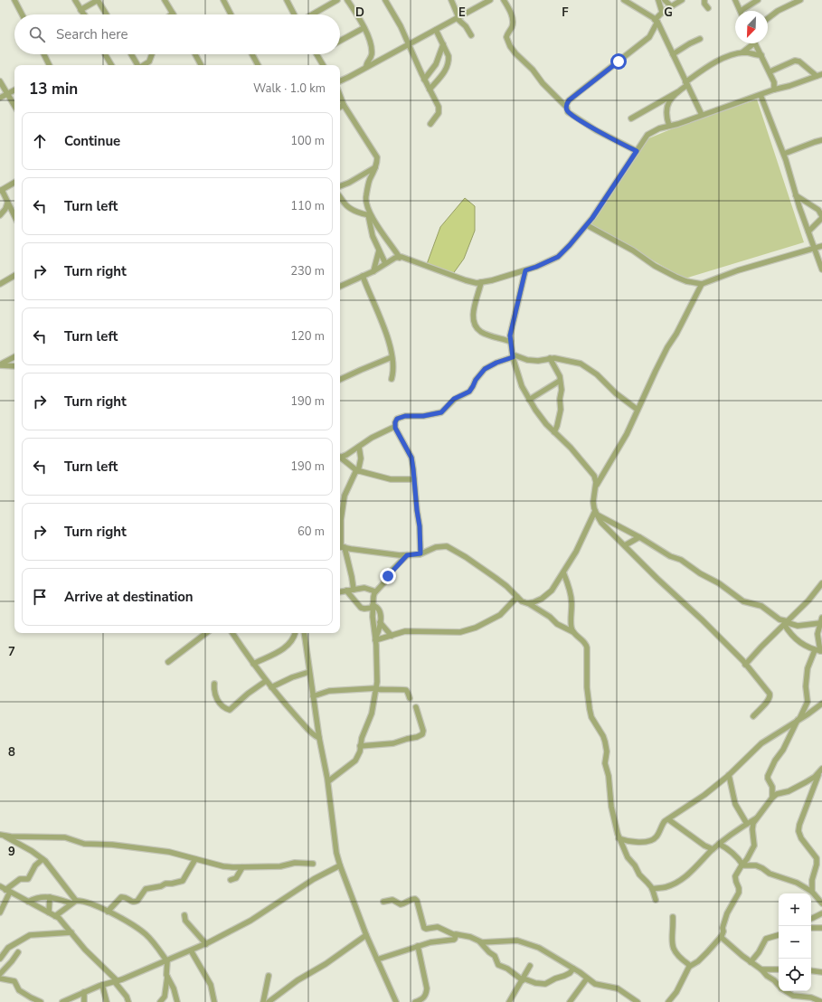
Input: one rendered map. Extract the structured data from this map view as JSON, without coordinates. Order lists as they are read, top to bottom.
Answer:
{
  "north": "bottom left",
  "page": {
    "search": "Search here",
    "heading": ["13 min", "Walk · 1.0 km"],
    "list": [
      ["Continue", "100 m"],
      ["Turn left", "110 m"],
      ["Turn right", "230 m"],
      ["Turn left", "120 m"],
      ["Turn right", "190 m"],
      ["Turn left", "190 m"],
      ["Turn right", "60 m"],
      "Arrive at destination"
    ],
    "map_buttons": ["+", "−"]
  },
  "grid": {
    "columns": [
      "D",
      "E",
      "F",
      "G"
    ],
    "rows": ["7", "8", "9"]
  }
}
